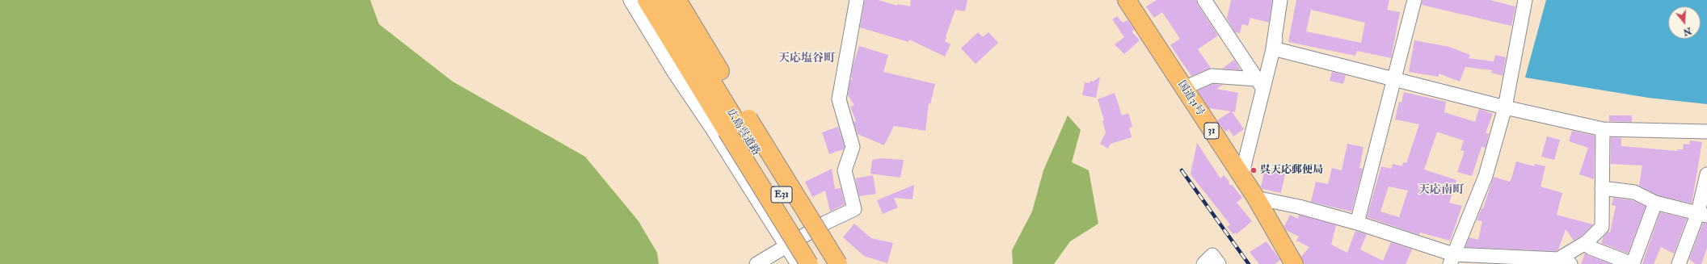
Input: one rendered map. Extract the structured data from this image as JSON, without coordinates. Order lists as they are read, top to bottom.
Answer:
{
  "streets": {
    "highway": [
      "国道31号",
      "31",
      "広島呉道路",
      "E31"
    ]
  },
  "districts": ["天応塩谷町", "天応南町"],
  "places": ["呉天応郵便局"],
  "north": "bottom"
}
